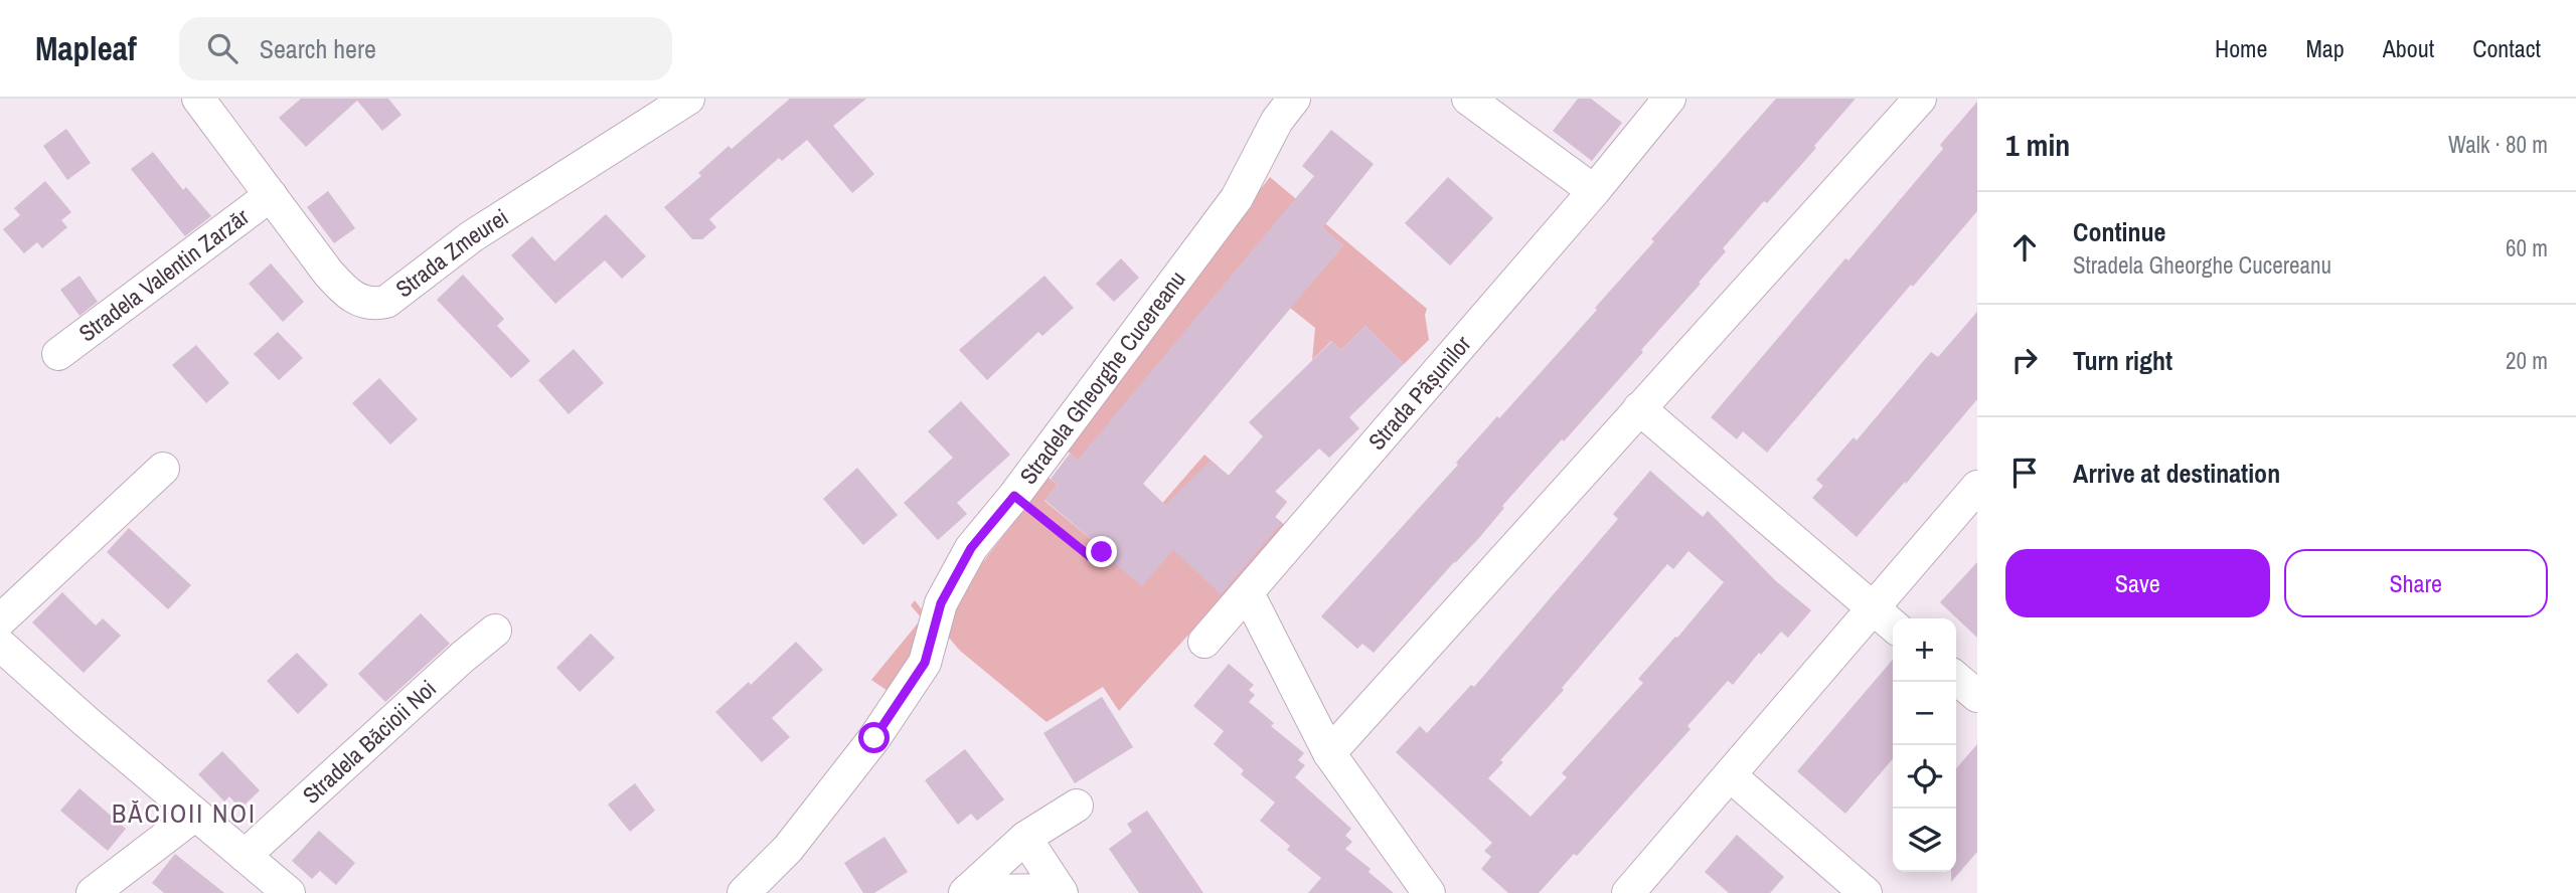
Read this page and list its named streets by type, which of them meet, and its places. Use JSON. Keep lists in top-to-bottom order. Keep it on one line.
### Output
{"streets":{"street":["Strada Zmeurei","Stradela Valentin Zarzăr","Stradela Gheorghe Cucereanu","Strada Pășunilor","Stradela Băcioii Noi"]},"crossings":[["Strada Zmeurei","Stradela Valentin Zarzăr"]],"districts":["BĂCIOII NOI"],"page":{"header":"Mapleaf","search":"Search here","nav":["Home","Map","About","Contact"],"heading":["1 min","Walk · 80 m"],"list":[["Continue","Stradela Gheorghe Cucereanu","60 m"],["Turn right","20 m"],"Arrive at destination"],"buttons":["Save","Share"],"map_buttons":["+","−"]}}
